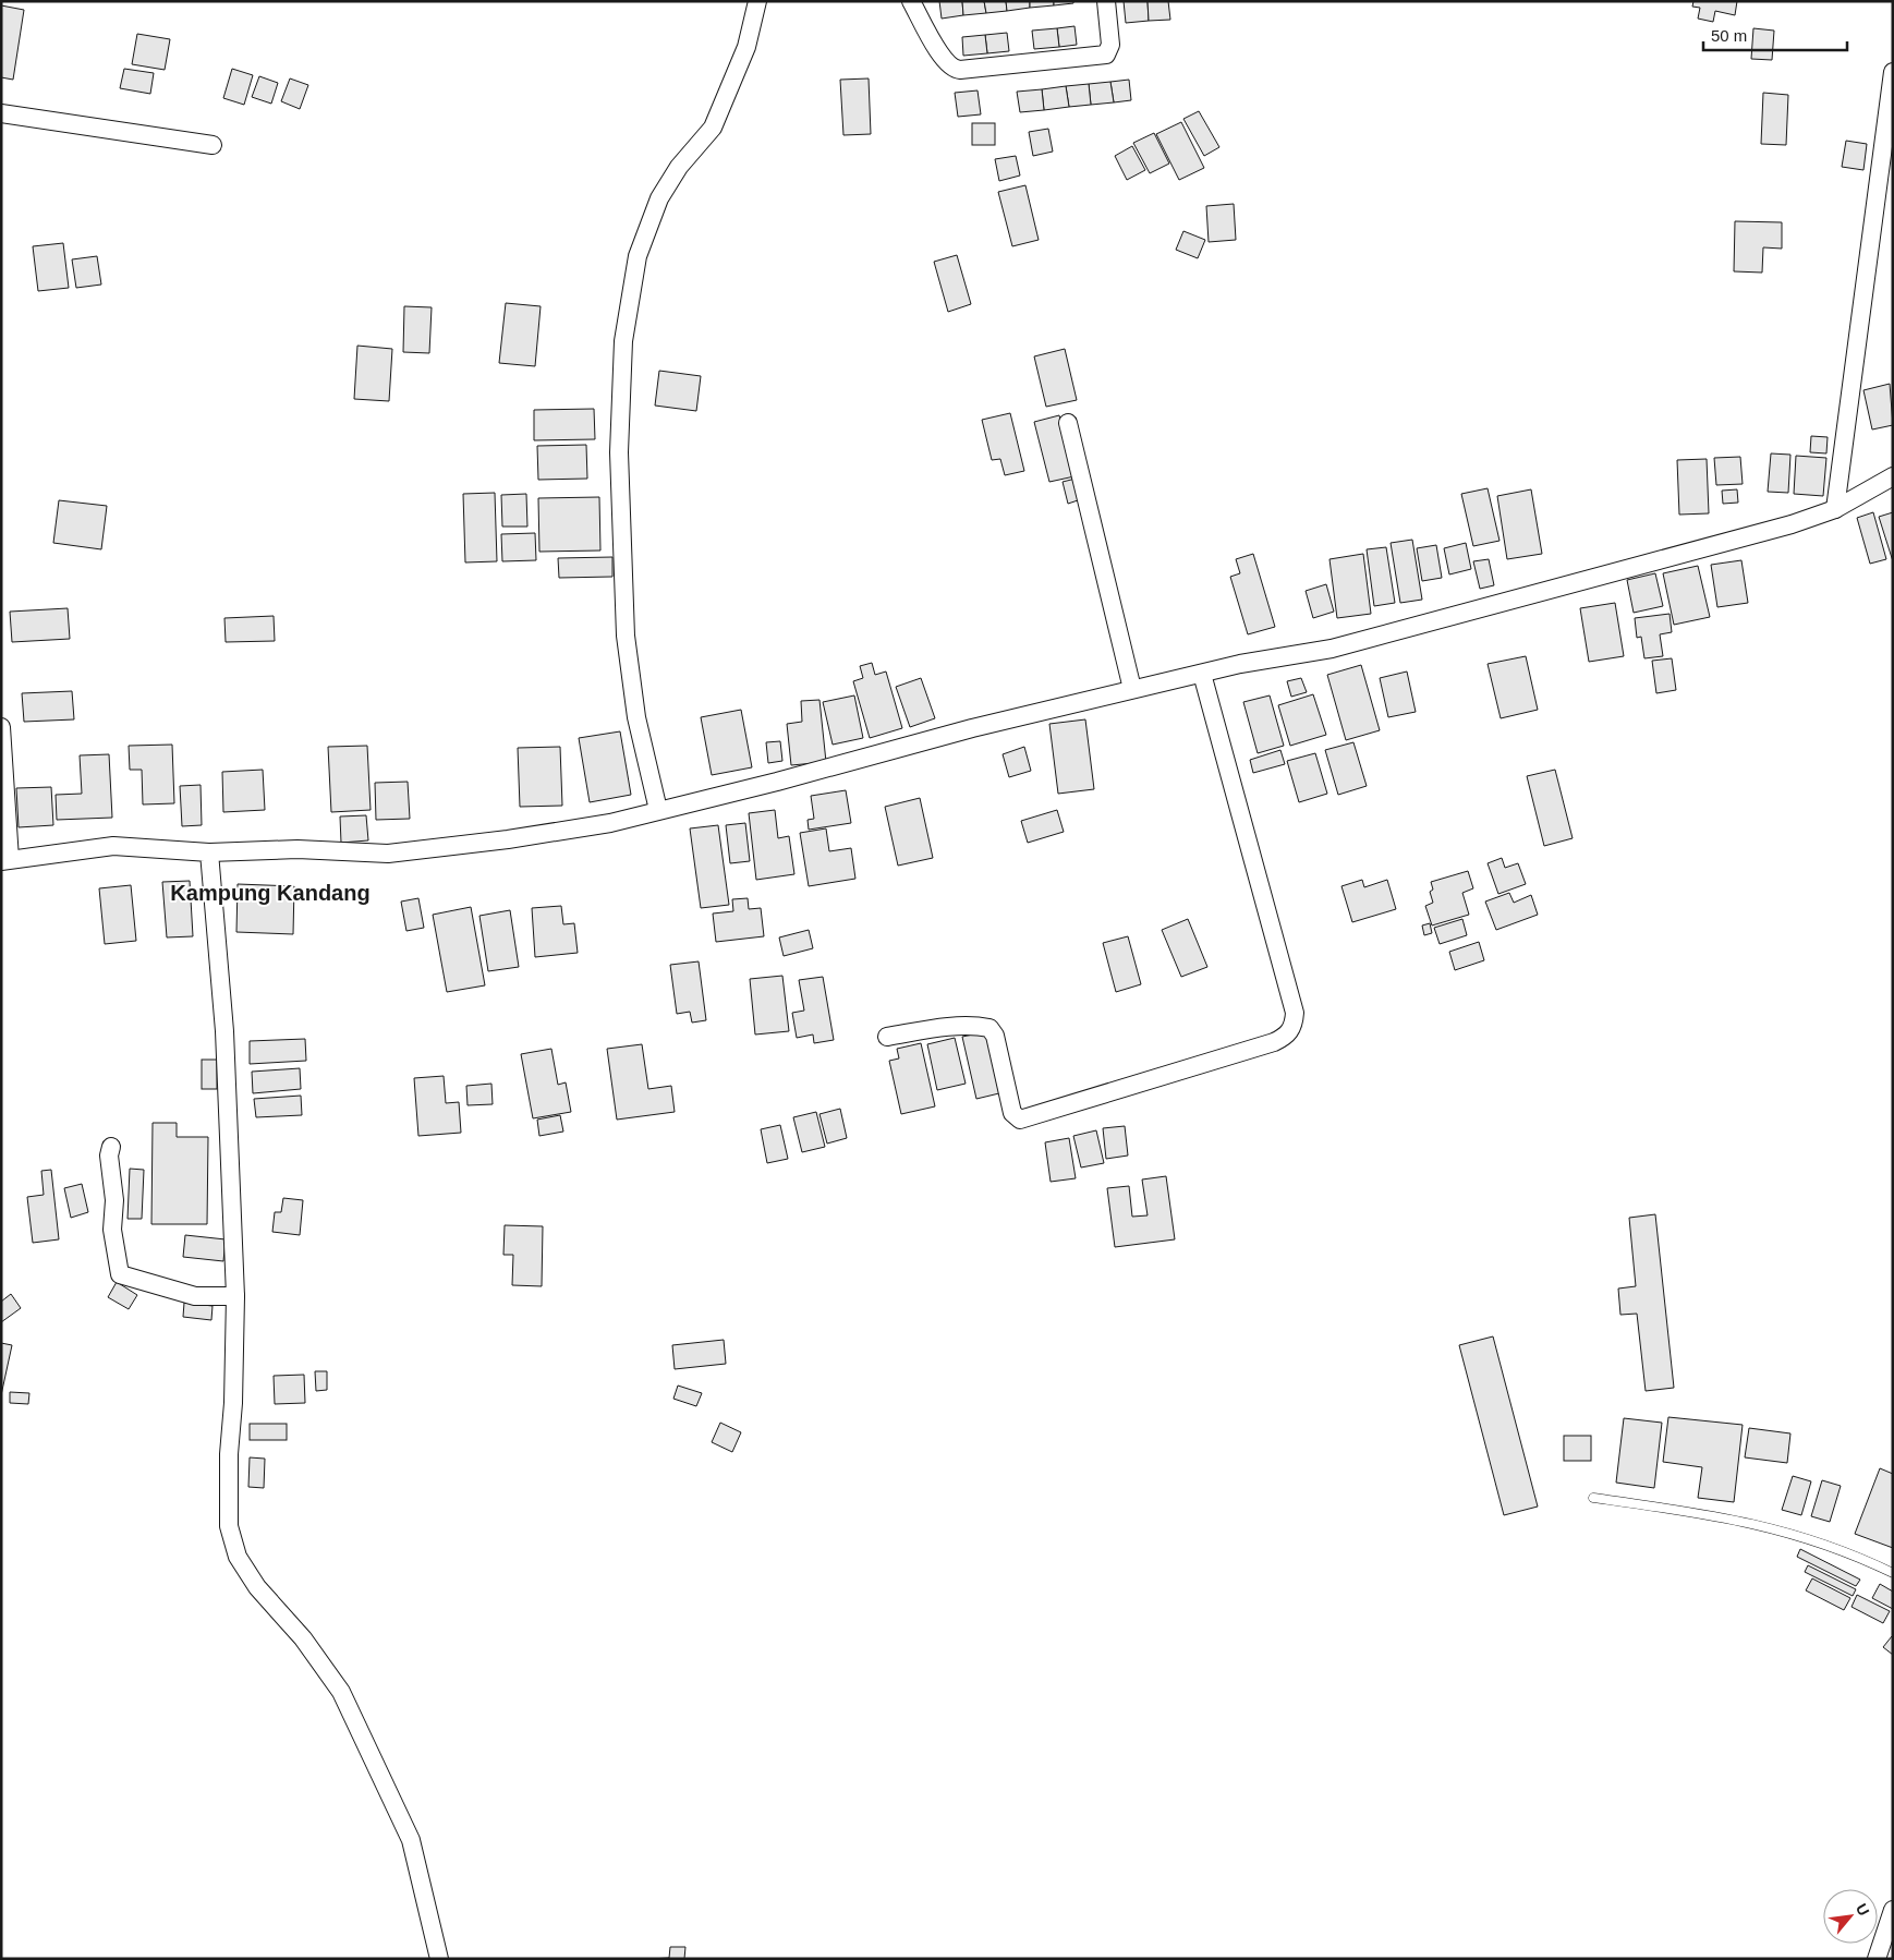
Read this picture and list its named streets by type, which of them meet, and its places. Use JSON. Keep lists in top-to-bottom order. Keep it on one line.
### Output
{"districts":["Kampung Kandang"],"scale_bar":"50 m","north":"top right"}
